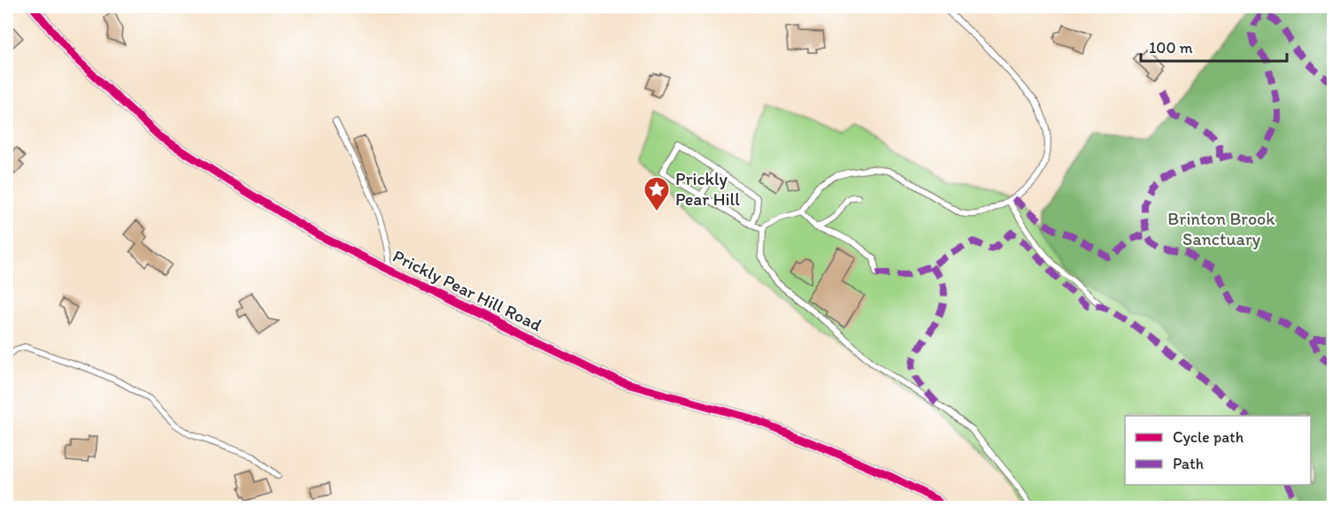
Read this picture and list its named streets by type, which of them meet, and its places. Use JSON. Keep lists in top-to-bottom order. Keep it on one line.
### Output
{"streets":{"street":["Prickly Pear Hill Road"]},"parks":["Brinton Brook Sanctuary"],"places":{"place":["Prickly Pear Hill"]},"legend":["Cycle path","Path"],"scale_bar":"100 m"}
